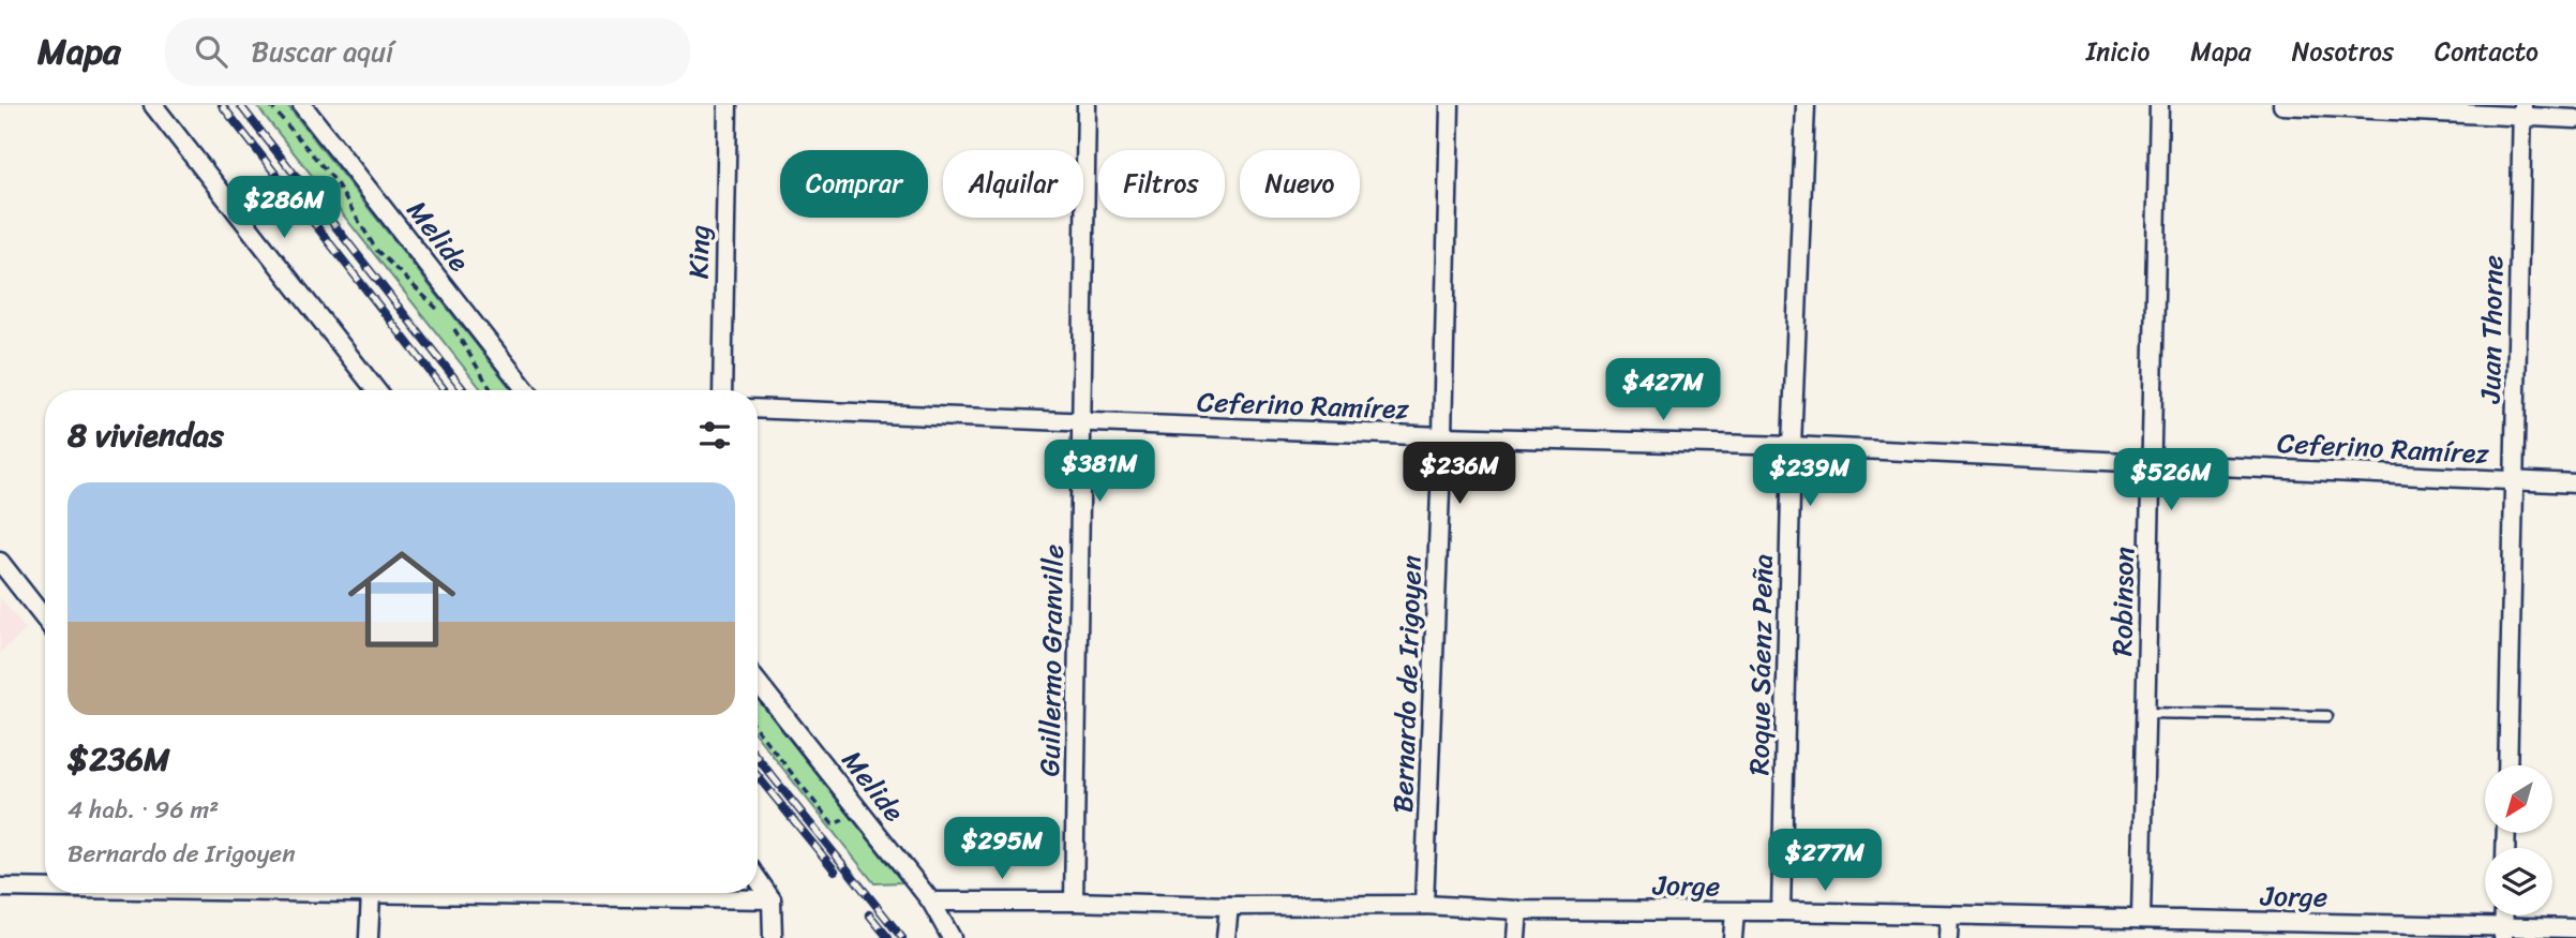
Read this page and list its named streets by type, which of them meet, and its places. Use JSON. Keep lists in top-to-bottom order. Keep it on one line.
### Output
{"streets":{"street":["Melide","King","Juan Thorne","Ceferino Ramírez","Robinson","Guillermo Granville","Roque Sáenz Peña","Bernardo de Irigoyen","Jorge"]},"crossings":[["Melide","Jorge"],["Juan Thorne","Ceferino Ramírez"],["Ceferino Ramírez","Robinson"],["Ceferino Ramírez","Guillermo Granville"],["Ceferino Ramírez","Roque Sáenz Peña"],["Ceferino Ramírez","Bernardo de Irigoyen"],["Robinson","Jorge"],["Guillermo Granville","Jorge"],["Roque Sáenz Peña","Jorge"],["Bernardo de Irigoyen","Jorge"]],"north":"bottom left","page":{"header":"Mapa","search":"Buscar aquí","nav":["Inicio","Mapa","Nosotros","Contacto"],"chip":["Comprar","Alquilar","Filtros","Nuevo"],"price":["$286M","$427M","$381M","$236M","$239M","$526M","$295M","$277M"],"heading":"8 viviendas","list":[{"name":"$236M","note":"4 hab. · 96 m² · Bernardo de Irigoyen"}]}}
